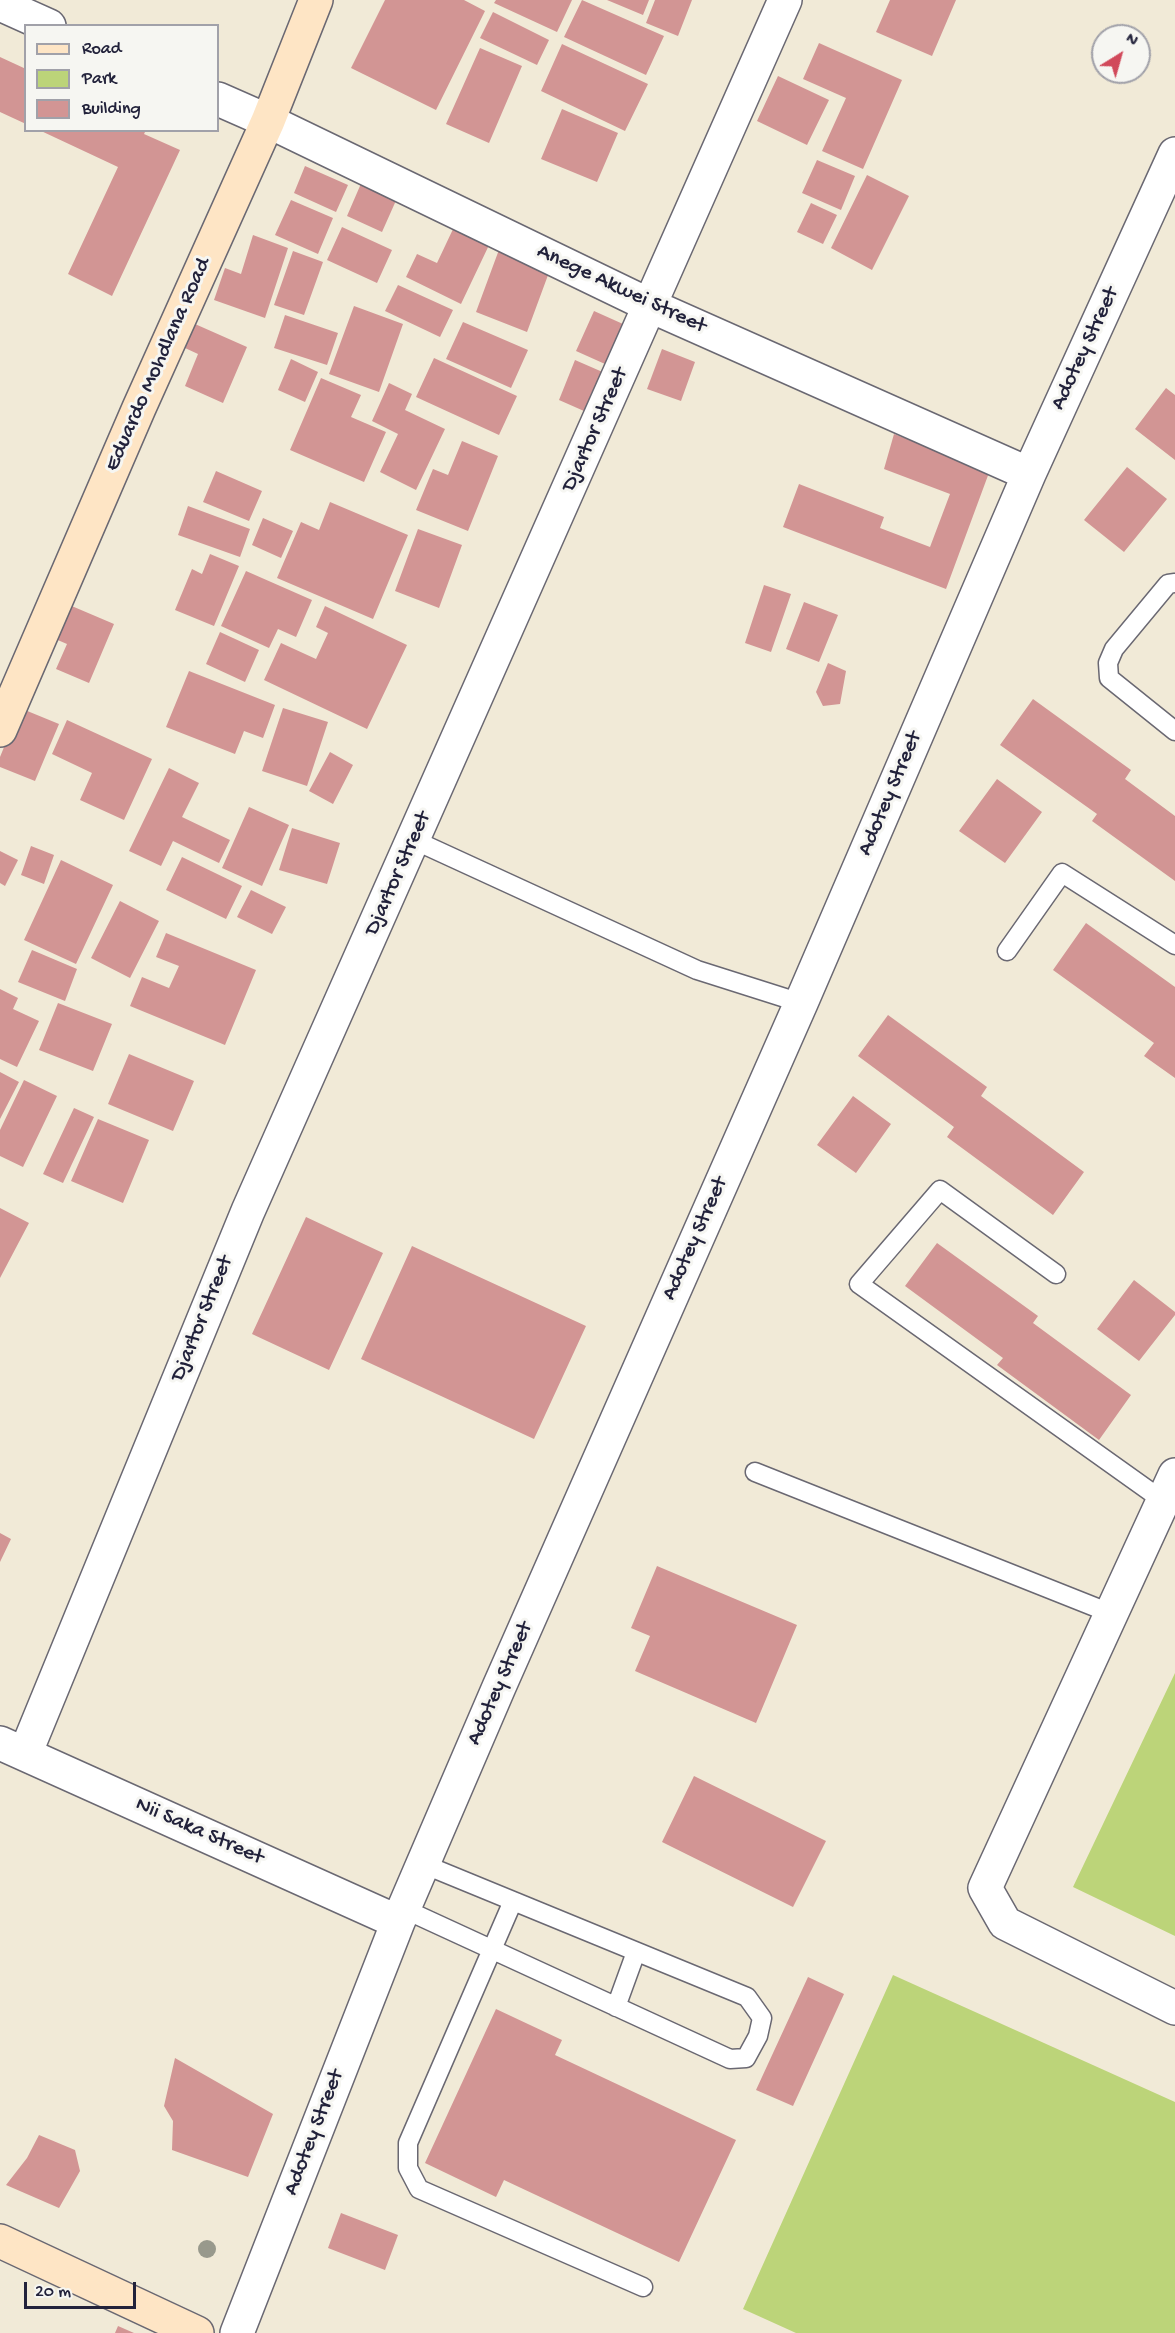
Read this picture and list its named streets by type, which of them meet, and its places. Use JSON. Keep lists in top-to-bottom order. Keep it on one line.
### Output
{"streets":{"main road":["Eduardo Mohdlana Road"],"street":["Anege Akwei Street","Adotey Street","Djartor Street","Nii Saka Street"]},"crossings":[["Anege Akwei Street","Adotey Street"],["Anege Akwei Street","Eduardo Mohdlana Road"],["Anege Akwei Street","Djartor Street"],["Adotey Street","Nii Saka Street"],["Djartor Street","Nii Saka Street"]],"legend":["Road","Park","Building"],"scale_bar":"20 m","north":"top right"}
